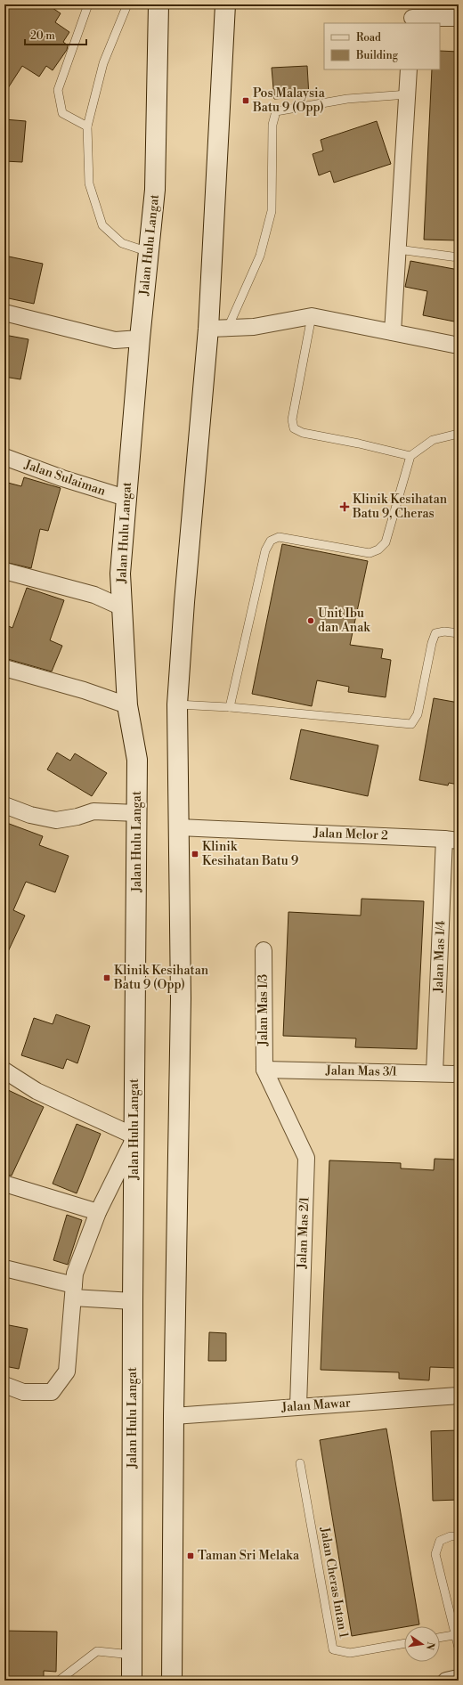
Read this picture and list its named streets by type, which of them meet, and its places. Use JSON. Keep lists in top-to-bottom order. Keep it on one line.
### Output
{"streets":{"main road":["Jalan Hulu Langat"],"street":["Jalan Sulaiman","Jalan Melor 2","Jalan Mas 1/4","Jalan Mas 1/3","Jalan Mas 3/1","Jalan Mas 2/1","Jalan Mawar"],"lane":["Jalan Cheras Intan 1"]},"crossings":[["Jalan Hulu Langat","Jalan Sulaiman"],["Jalan Melor 2","Jalan Mas 1/4"],["Jalan Mas 1/4","Jalan Mas 3/1"],["Jalan Mas 1/3","Jalan Mas 3/1"],["Jalan Mas 1/3","Jalan Mas 2/1"],["Jalan Mas 3/1","Jalan Mas 2/1"],["Jalan Mas 2/1","Jalan Mawar"]],"places":{"transit":["Pos Malaysia Batu 9 (Opp)","Klinik Kesihatan Batu 9","Klinik Kesihatan Batu 9 (Opp)","Taman Sri Melaka"],"health":["Klinik Kesihatan Batu 9, Cheras"],"other":["Unit Ibu dan Anak"]},"legend":["Road","Building"],"scale_bar":"20 m","north":"right"}
